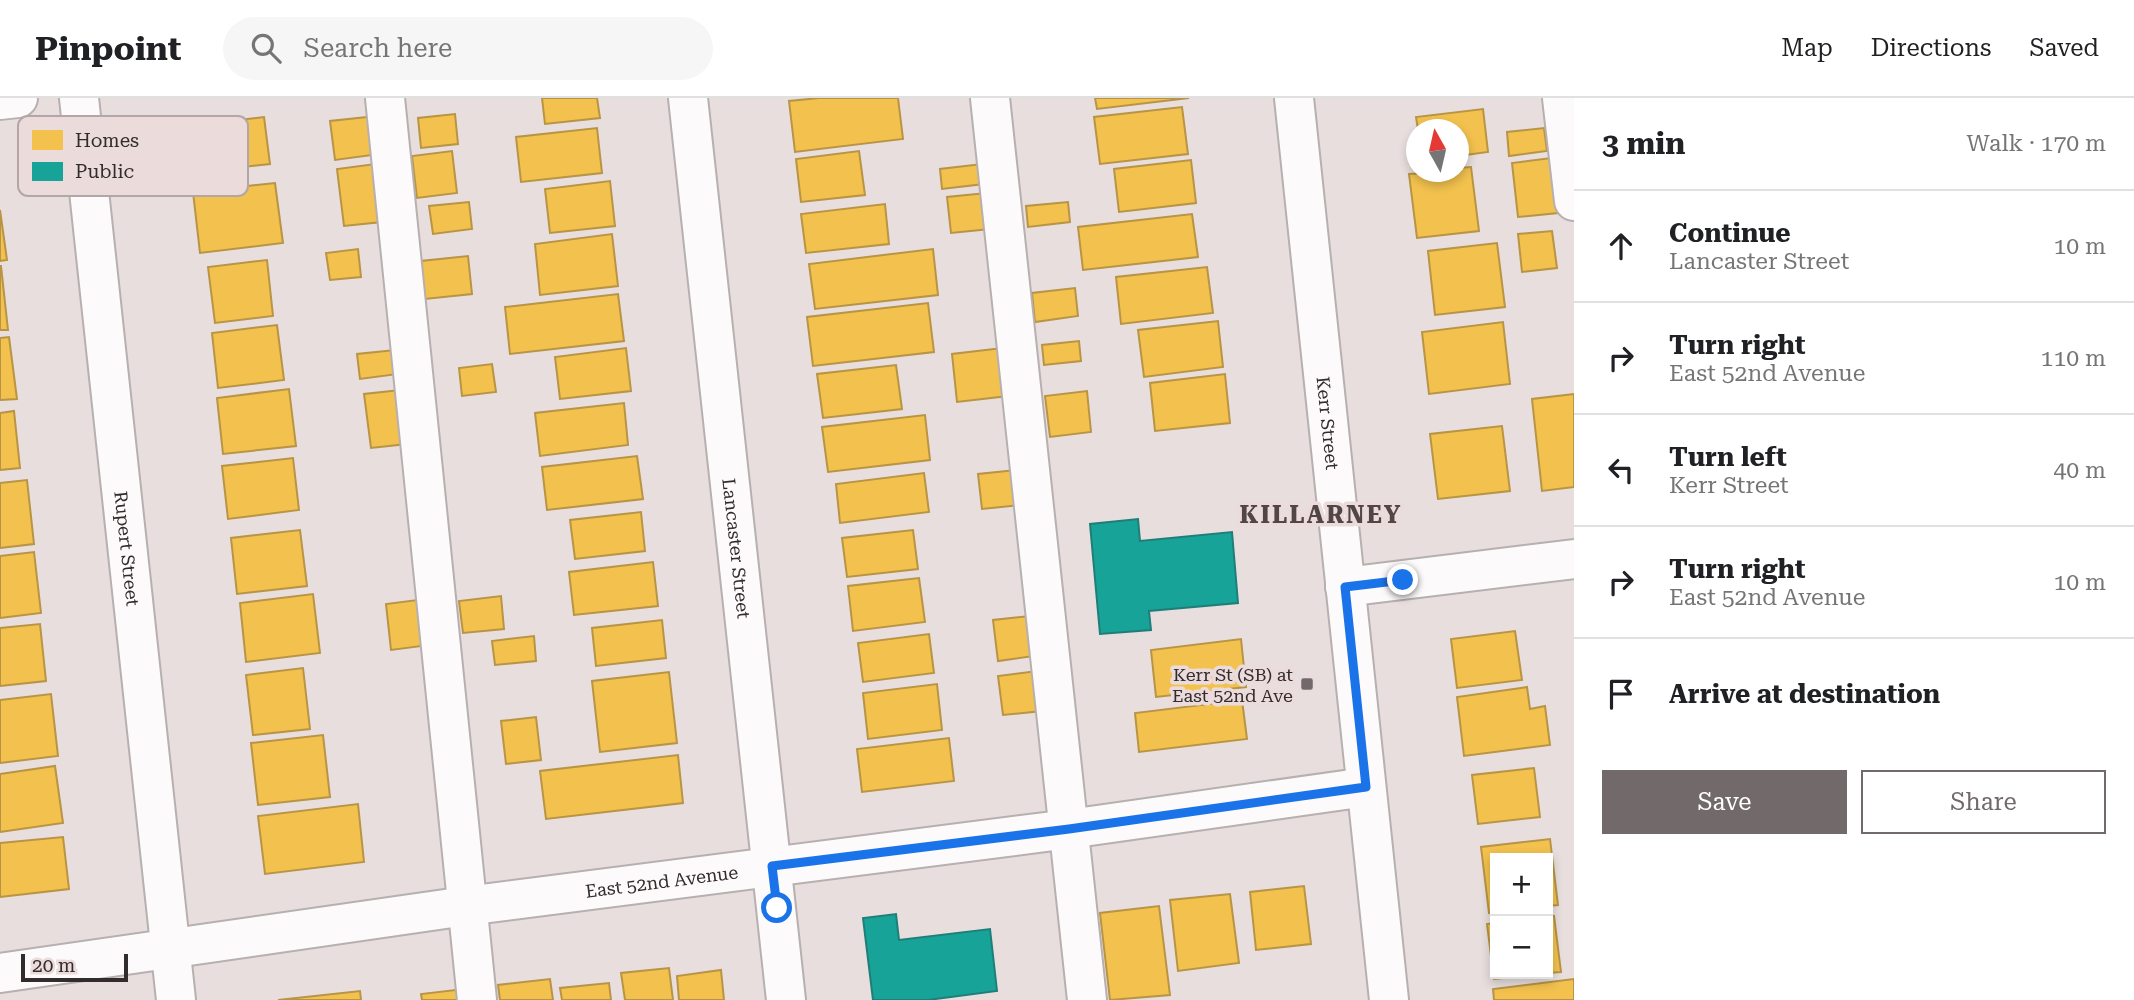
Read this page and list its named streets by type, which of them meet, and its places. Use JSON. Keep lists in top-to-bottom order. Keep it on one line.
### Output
{"streets":{"street":["Kerr Street","Rupert Street","Lancaster Street","East 52nd Avenue"]},"crossings":[["Kerr Street","East 52nd Avenue"],["Rupert Street","East 52nd Avenue"],["Lancaster Street","East 52nd Avenue"]],"districts":["KILLARNEY"],"places":{"transit":["Kerr St (SB) at East 52nd Ave"]},"legend":["Homes","Public"],"scale_bar":"20 m","north":"top","page":{"header":"Pinpoint","search":"Search here","nav":["Map","Directions","Saved"],"heading":["3 min","Walk · 170 m"],"list":[["Continue","Lancaster Street","10 m"],["Turn right","East 52nd Avenue","110 m"],["Turn left","Kerr Street","40 m"],["Turn right","East 52nd Avenue","10 m"],"Arrive at destination"],"buttons":["Save","Share"],"map_buttons":["+","−"],"scale":"20 m"}}
